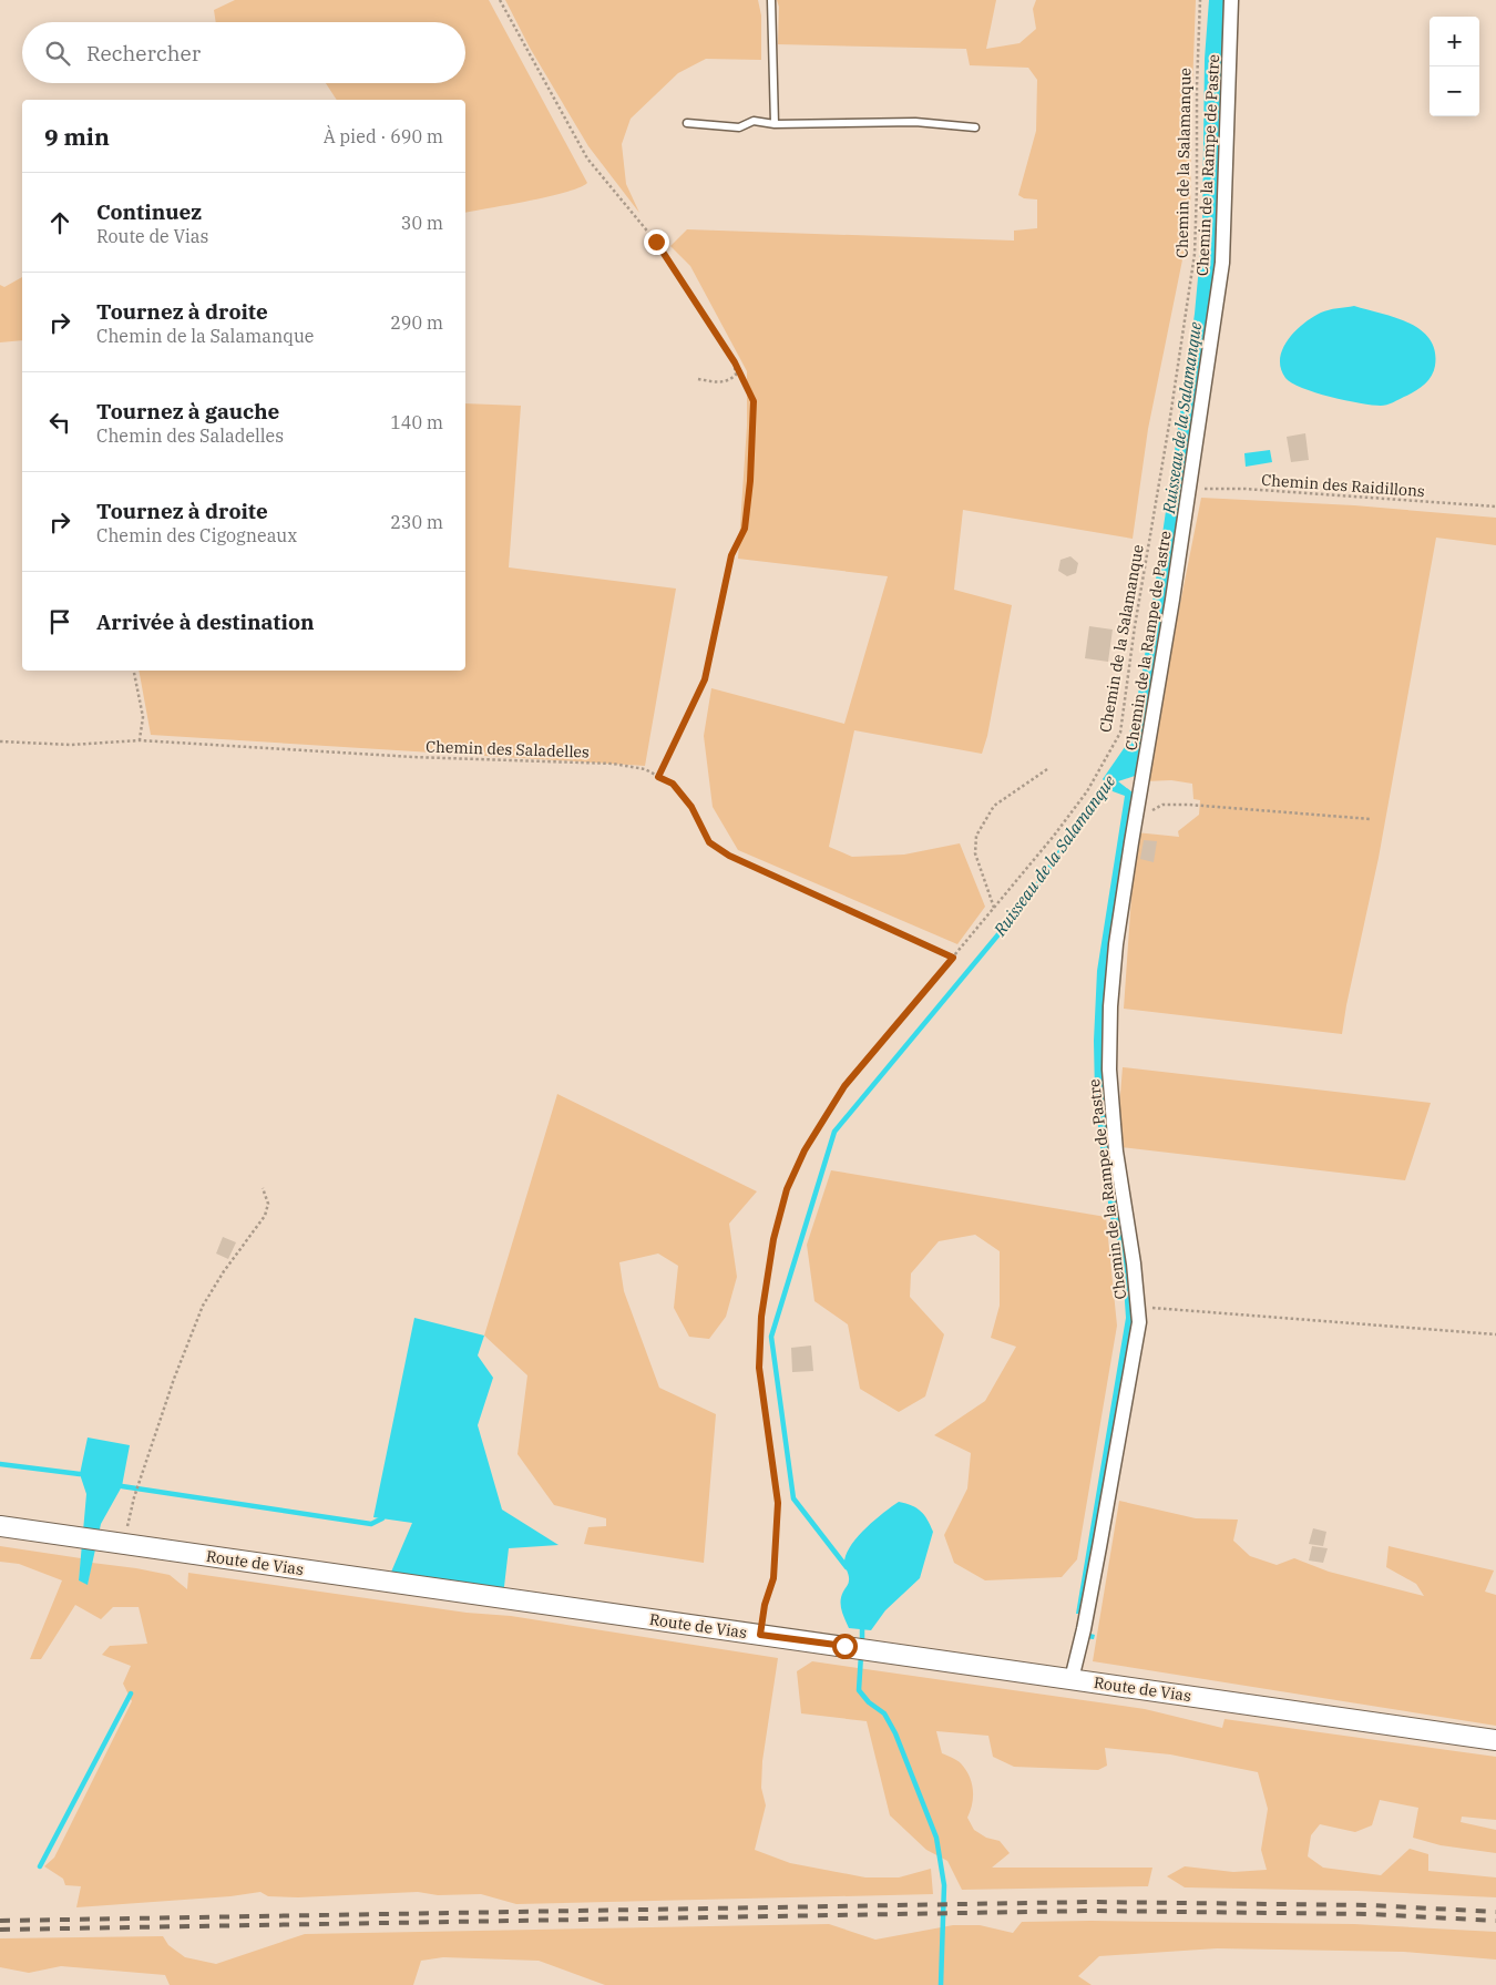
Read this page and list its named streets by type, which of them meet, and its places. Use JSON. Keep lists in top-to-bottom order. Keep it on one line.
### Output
{"streets":{"main road":["Route de Vias"],"street":["Chemin de la Rampe de Pastre"],"path":["Chemin de la Salamanque","Chemin des Raidillons","Chemin des Saladelles"]},"crossings":[["Chemin de la Salamanque","Chemin des Saladelles"],["Chemin de la Salamanque","Route de Vias"],["Chemin de la Rampe de Pastre","Chemin des Raidillons"],["Chemin de la Rampe de Pastre","Route de Vias"]],"water":["Ruisseau de la Salamanque"],"page":{"map_buttons":["+","−"],"search":"Rechercher","heading":["9 min","À pied · 690 m"],"list":[["Continuez","Route de Vias","30 m"],["Tournez à droite","Chemin de la Salamanque","290 m"],["Tournez à gauche","Chemin des Saladelles","140 m"],["Tournez à droite","Chemin des Cigogneaux","230 m"],"Arrivée à destination"]}}
